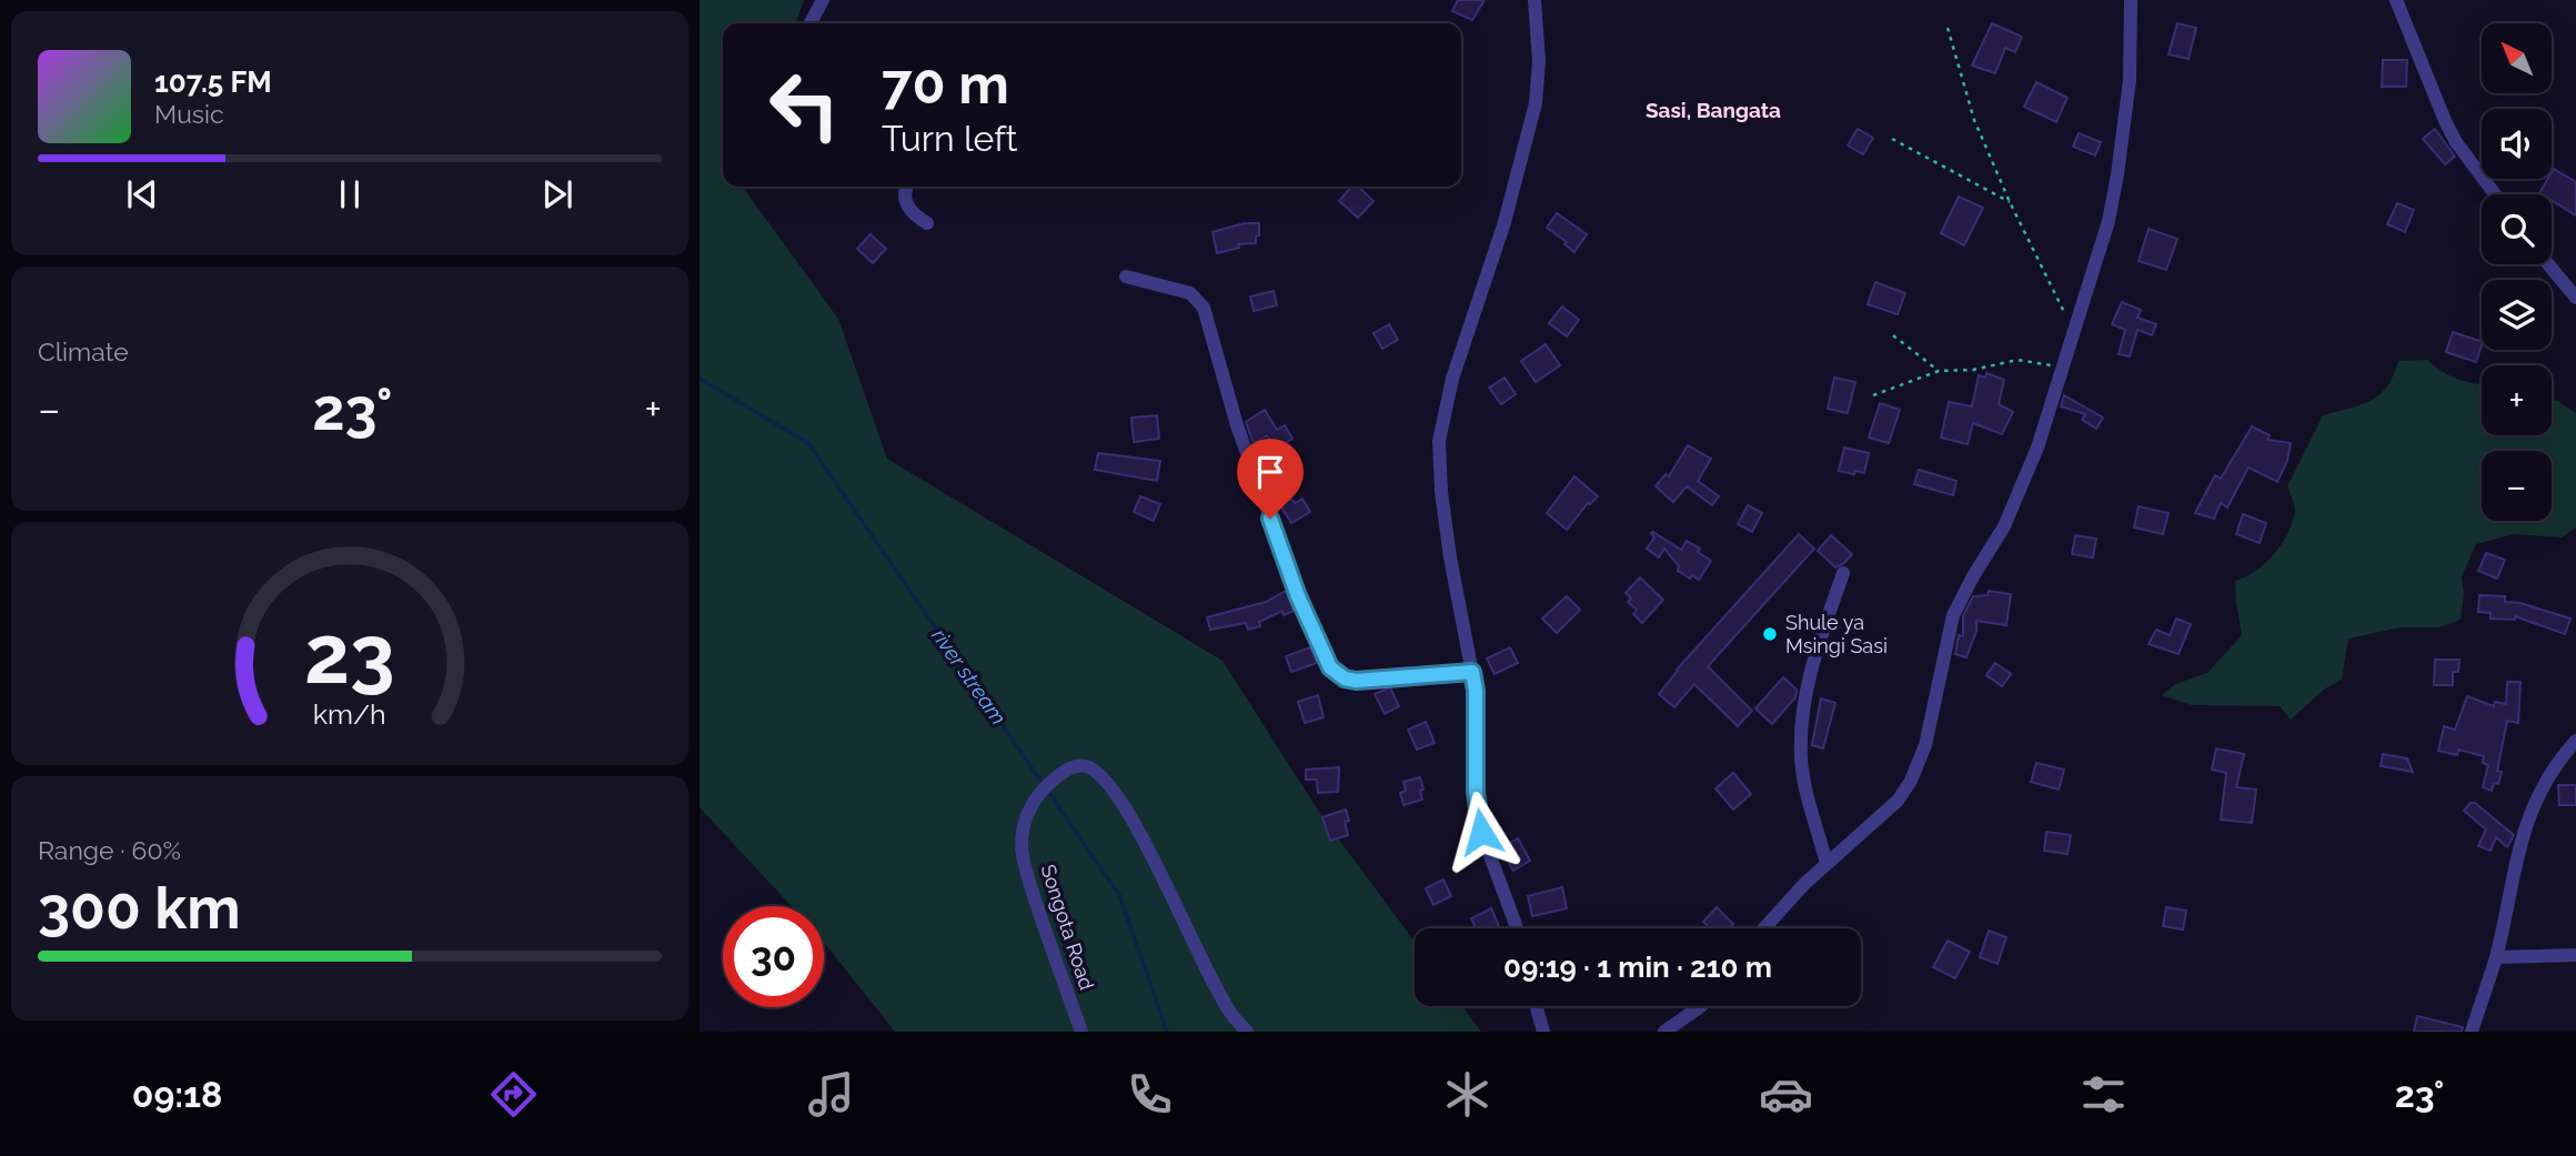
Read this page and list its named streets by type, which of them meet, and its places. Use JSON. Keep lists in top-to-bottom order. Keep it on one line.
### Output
{"streets":{"street":["Songota Road"]},"districts":["Sasi, Bangata"],"water":["river stream"],"places":["Shule ya Msingi Sasi"],"north":"top left","page":{"map_buttons":["+","−"],"turn":["70 m","Turn left"],"song":["107.5 FM","Music"],"tile":["Climate",["Range · 60%","300 km"]],"heat":["−","23°","+"],"limit":"30","trip":"09:19 · 1 min · 210 m","tabs":["09:18","23°"],"gauge":["23","km/h"]}}
